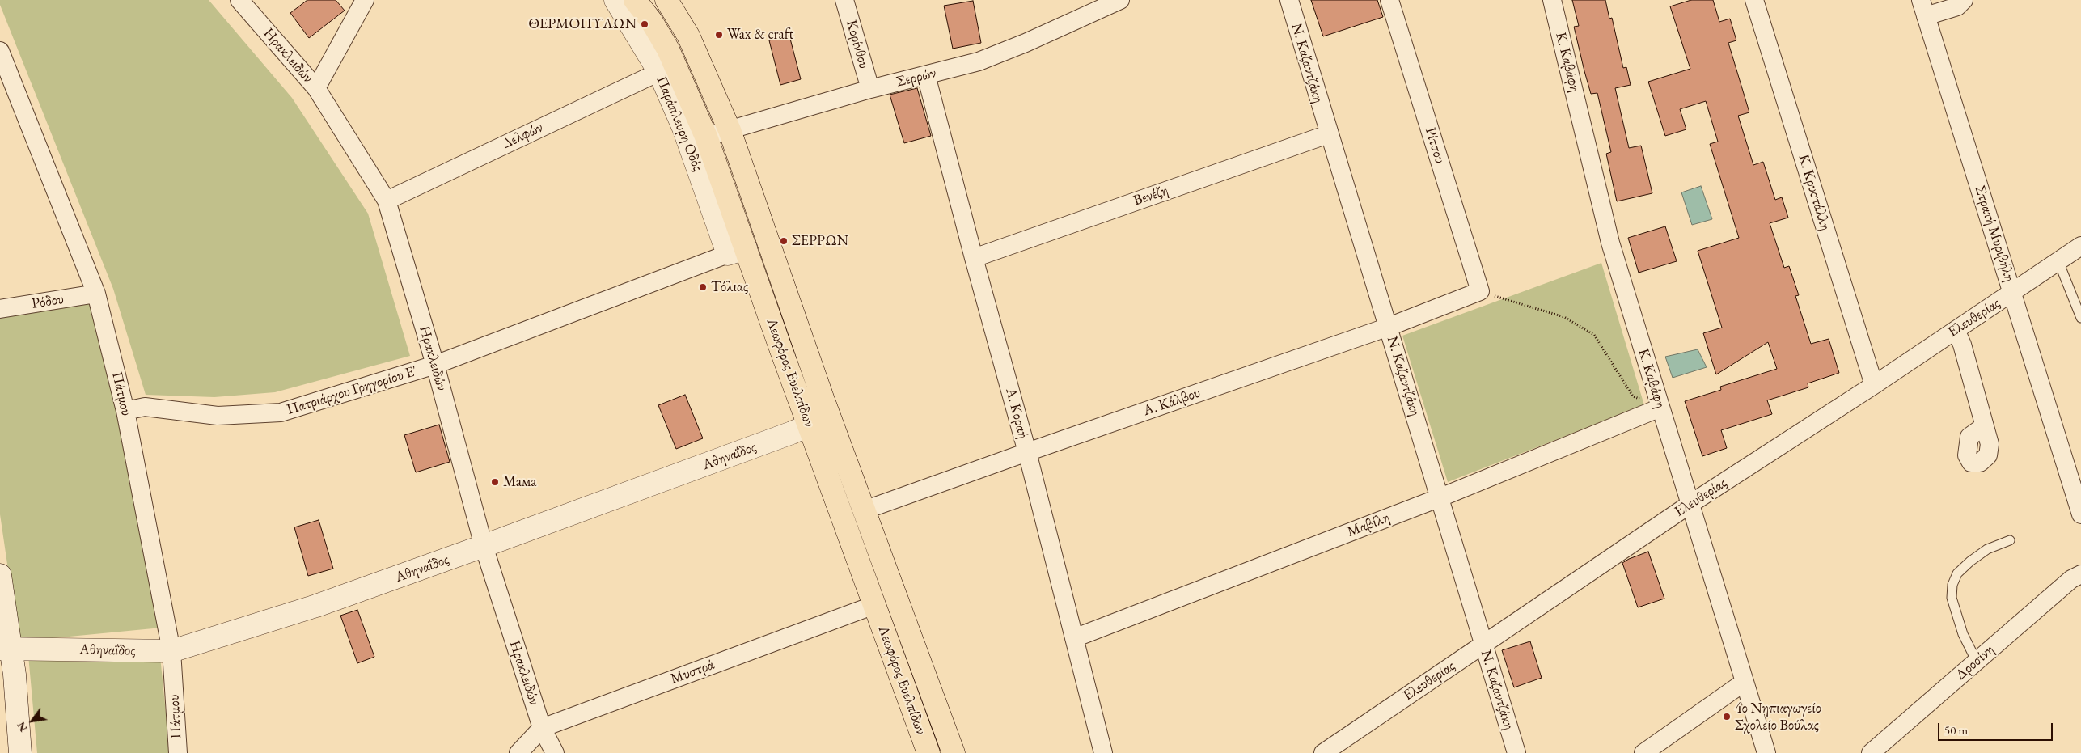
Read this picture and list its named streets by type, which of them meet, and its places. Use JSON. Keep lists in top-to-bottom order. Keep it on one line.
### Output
{"streets":{"main road":["Λεωφόρος Ευελπίδων"],"street":["Κορίνθου","Ηρακλειδών","Κ. Καβάφη","Ν. Καζαντζάκη","Σερρών","Παράπλευρη Οδός","Δελφών","Ρίτσου","Κ. Κρυστάλλη","Βενέζη","Στρατή Μυριβήλη","Ρόδου","Ελευθερίας","Πατριάρχου Γρηγορίου Ε'","Πάτμου","A. Κάλβου","Α. Κοραή","Αθηναΐδος","Μαβίλη","Δροσίνη","Μυστρά"]},"crossings":[["Κορίνθου","Σερρών"],["Ηρακλειδών","Δελφών"],["Ηρακλειδών","Πατριάρχου Γρηγορίου Ε'"],["Ηρακλειδών","Αθηναΐδος"],["Ηρακλειδών","Μυστρά"],["Κ. Καβάφη","Ελευθερίας"],["Κ. Καβάφη","Μαβίλη"],["Ν. Καζαντζάκη","Βενέζη"],["Ν. Καζαντζάκη","Ελευθερίας"],["Ν. Καζαντζάκη","A. Κάλβου"],["Ν. Καζαντζάκη","Μαβίλη"],["Σερρών","Λεωφόρος Ευελπίδων"],["Σερρών","Α. Κοραή"],["Παράπλευρη Οδός","Δελφών"],["Παράπλευρη Οδός","Λεωφόρος Ευελπίδων"],["Παράπλευρη Οδός","Πατριάρχου Γρηγορίου Ε'"],["Ρίτσου","A. Κάλβου"],["Κ. Κρυστάλλη","Ελευθερίας"],["Βενέζη","Α. Κοραή"],["Στρατή Μυριβήλη","Ελευθερίας"],["Ρόδου","Πάτμου"],["Λεωφόρος Ευελπίδων","Πατριάρχου Γρηγορίου Ε'"],["Λεωφόρος Ευελπίδων","A. Κάλβου"],["Λεωφόρος Ευελπίδων","Αθηναΐδος"],["Λεωφόρος Ευελπίδων","Μυστρά"],["Πατριάρχου Γρηγορίου Ε'","Πάτμου"],["Πάτμου","Αθηναΐδος"],["A. Κάλβου","Α. Κοραή"],["Α. Κοραή","Μαβίλη"]],"places":["ΘΕΡΜΟΠΥΛΩΝ","Wax & craft","ΣΕΡΡΩΝ","Τόλιας","Мама","4ο Νηπιαγωγείο Σχολείο Βούλας"],"scale_bar":"50 m","north":"bottom left"}
